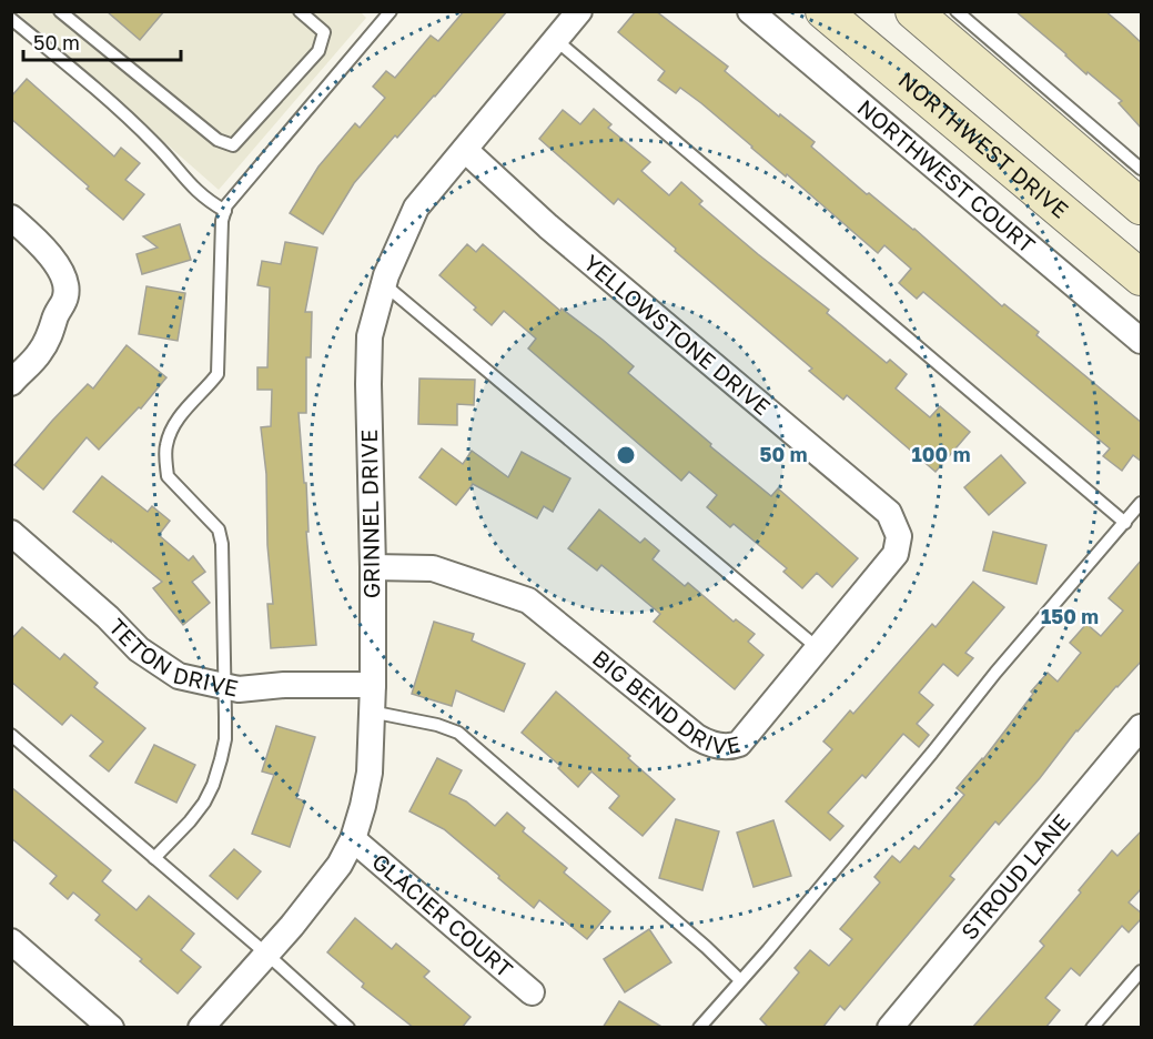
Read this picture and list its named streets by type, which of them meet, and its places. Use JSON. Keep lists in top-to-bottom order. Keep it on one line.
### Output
{"streets":{"main road":["NORTHWEST DRIVE"],"street":["NORTHWEST COURT","YELLOWSTONE DRIVE","GRINNEL DRIVE","TETON DRIVE","BIG BEND DRIVE","STROUD LANE","GLACIER COURT"]},"crossings":[["YELLOWSTONE DRIVE","GRINNEL DRIVE"],["YELLOWSTONE DRIVE","BIG BEND DRIVE"],["GRINNEL DRIVE","TETON DRIVE"],["GRINNEL DRIVE","BIG BEND DRIVE"],["GRINNEL DRIVE","GLACIER COURT"]],"scale_bar":"50 m","rings":["50 m","100 m","150 m"]}
